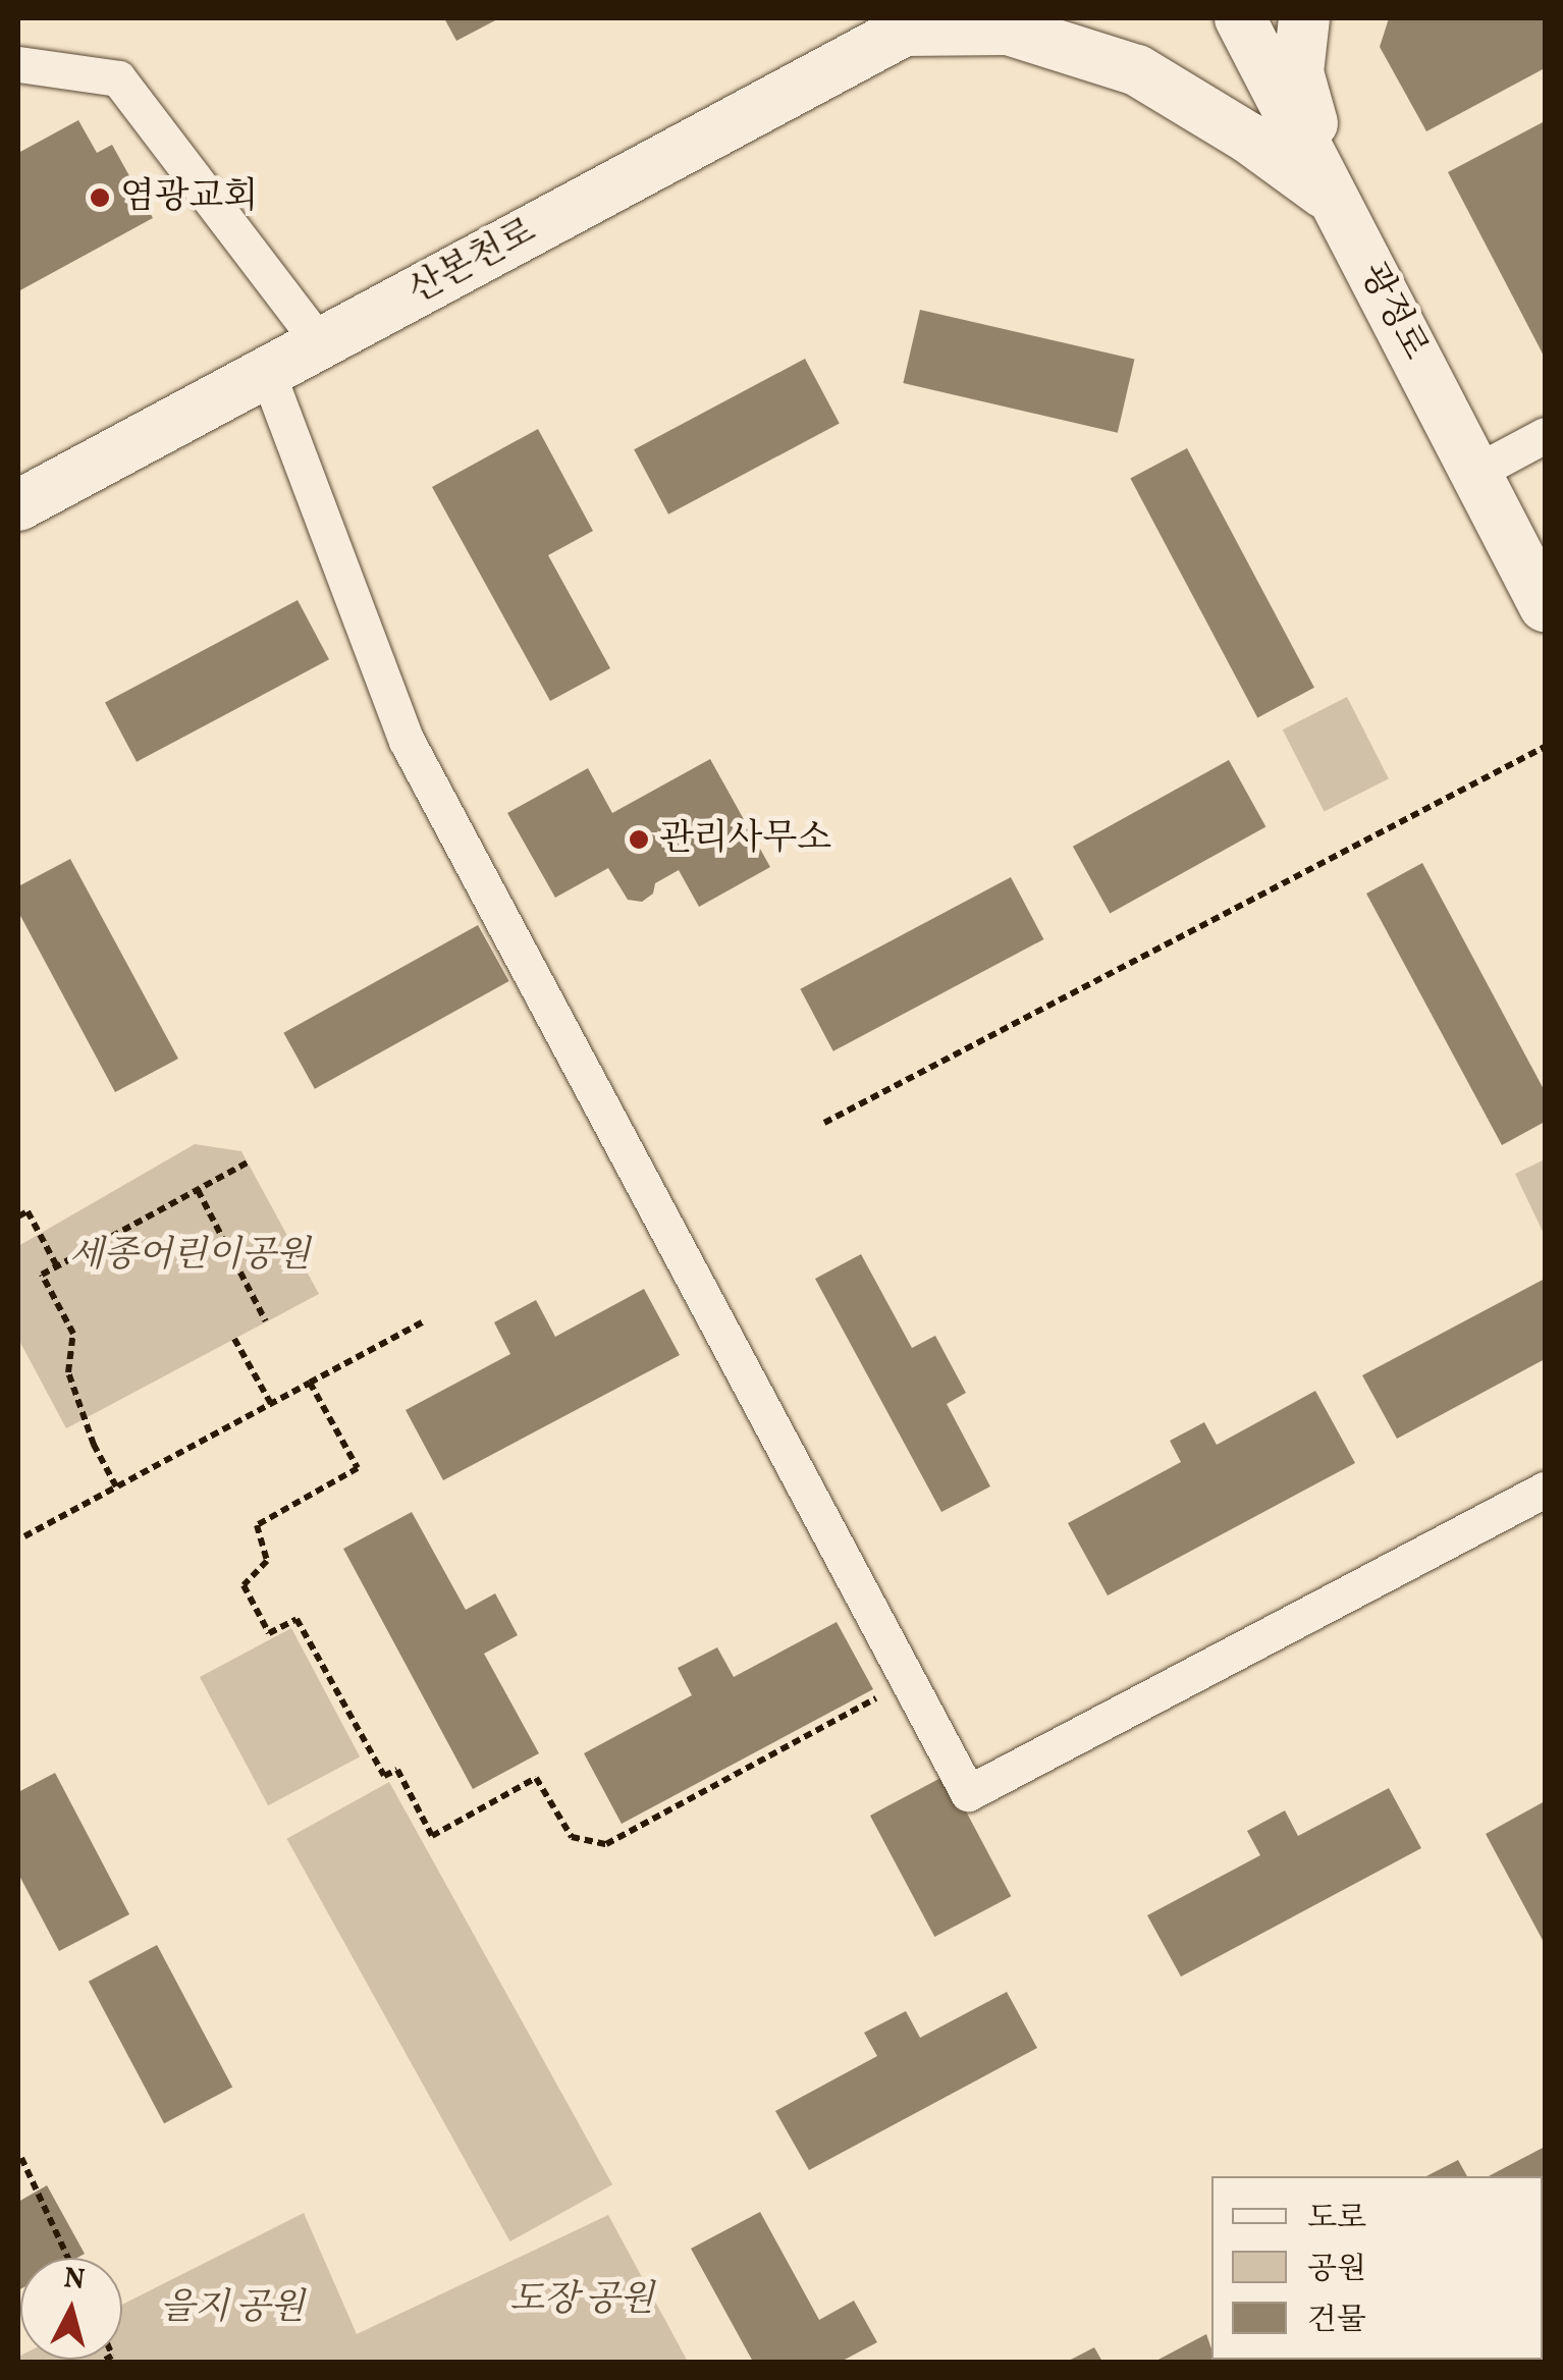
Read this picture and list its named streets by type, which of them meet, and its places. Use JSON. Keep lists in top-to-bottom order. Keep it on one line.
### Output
{"streets":{"street":["산본천로","광정로"]},"parks":["세종어린이공원","도장 공원","을지 공원"],"places":["염광교회","관리사무소"],"legend":["도로","공원","건물"],"north":"top"}
